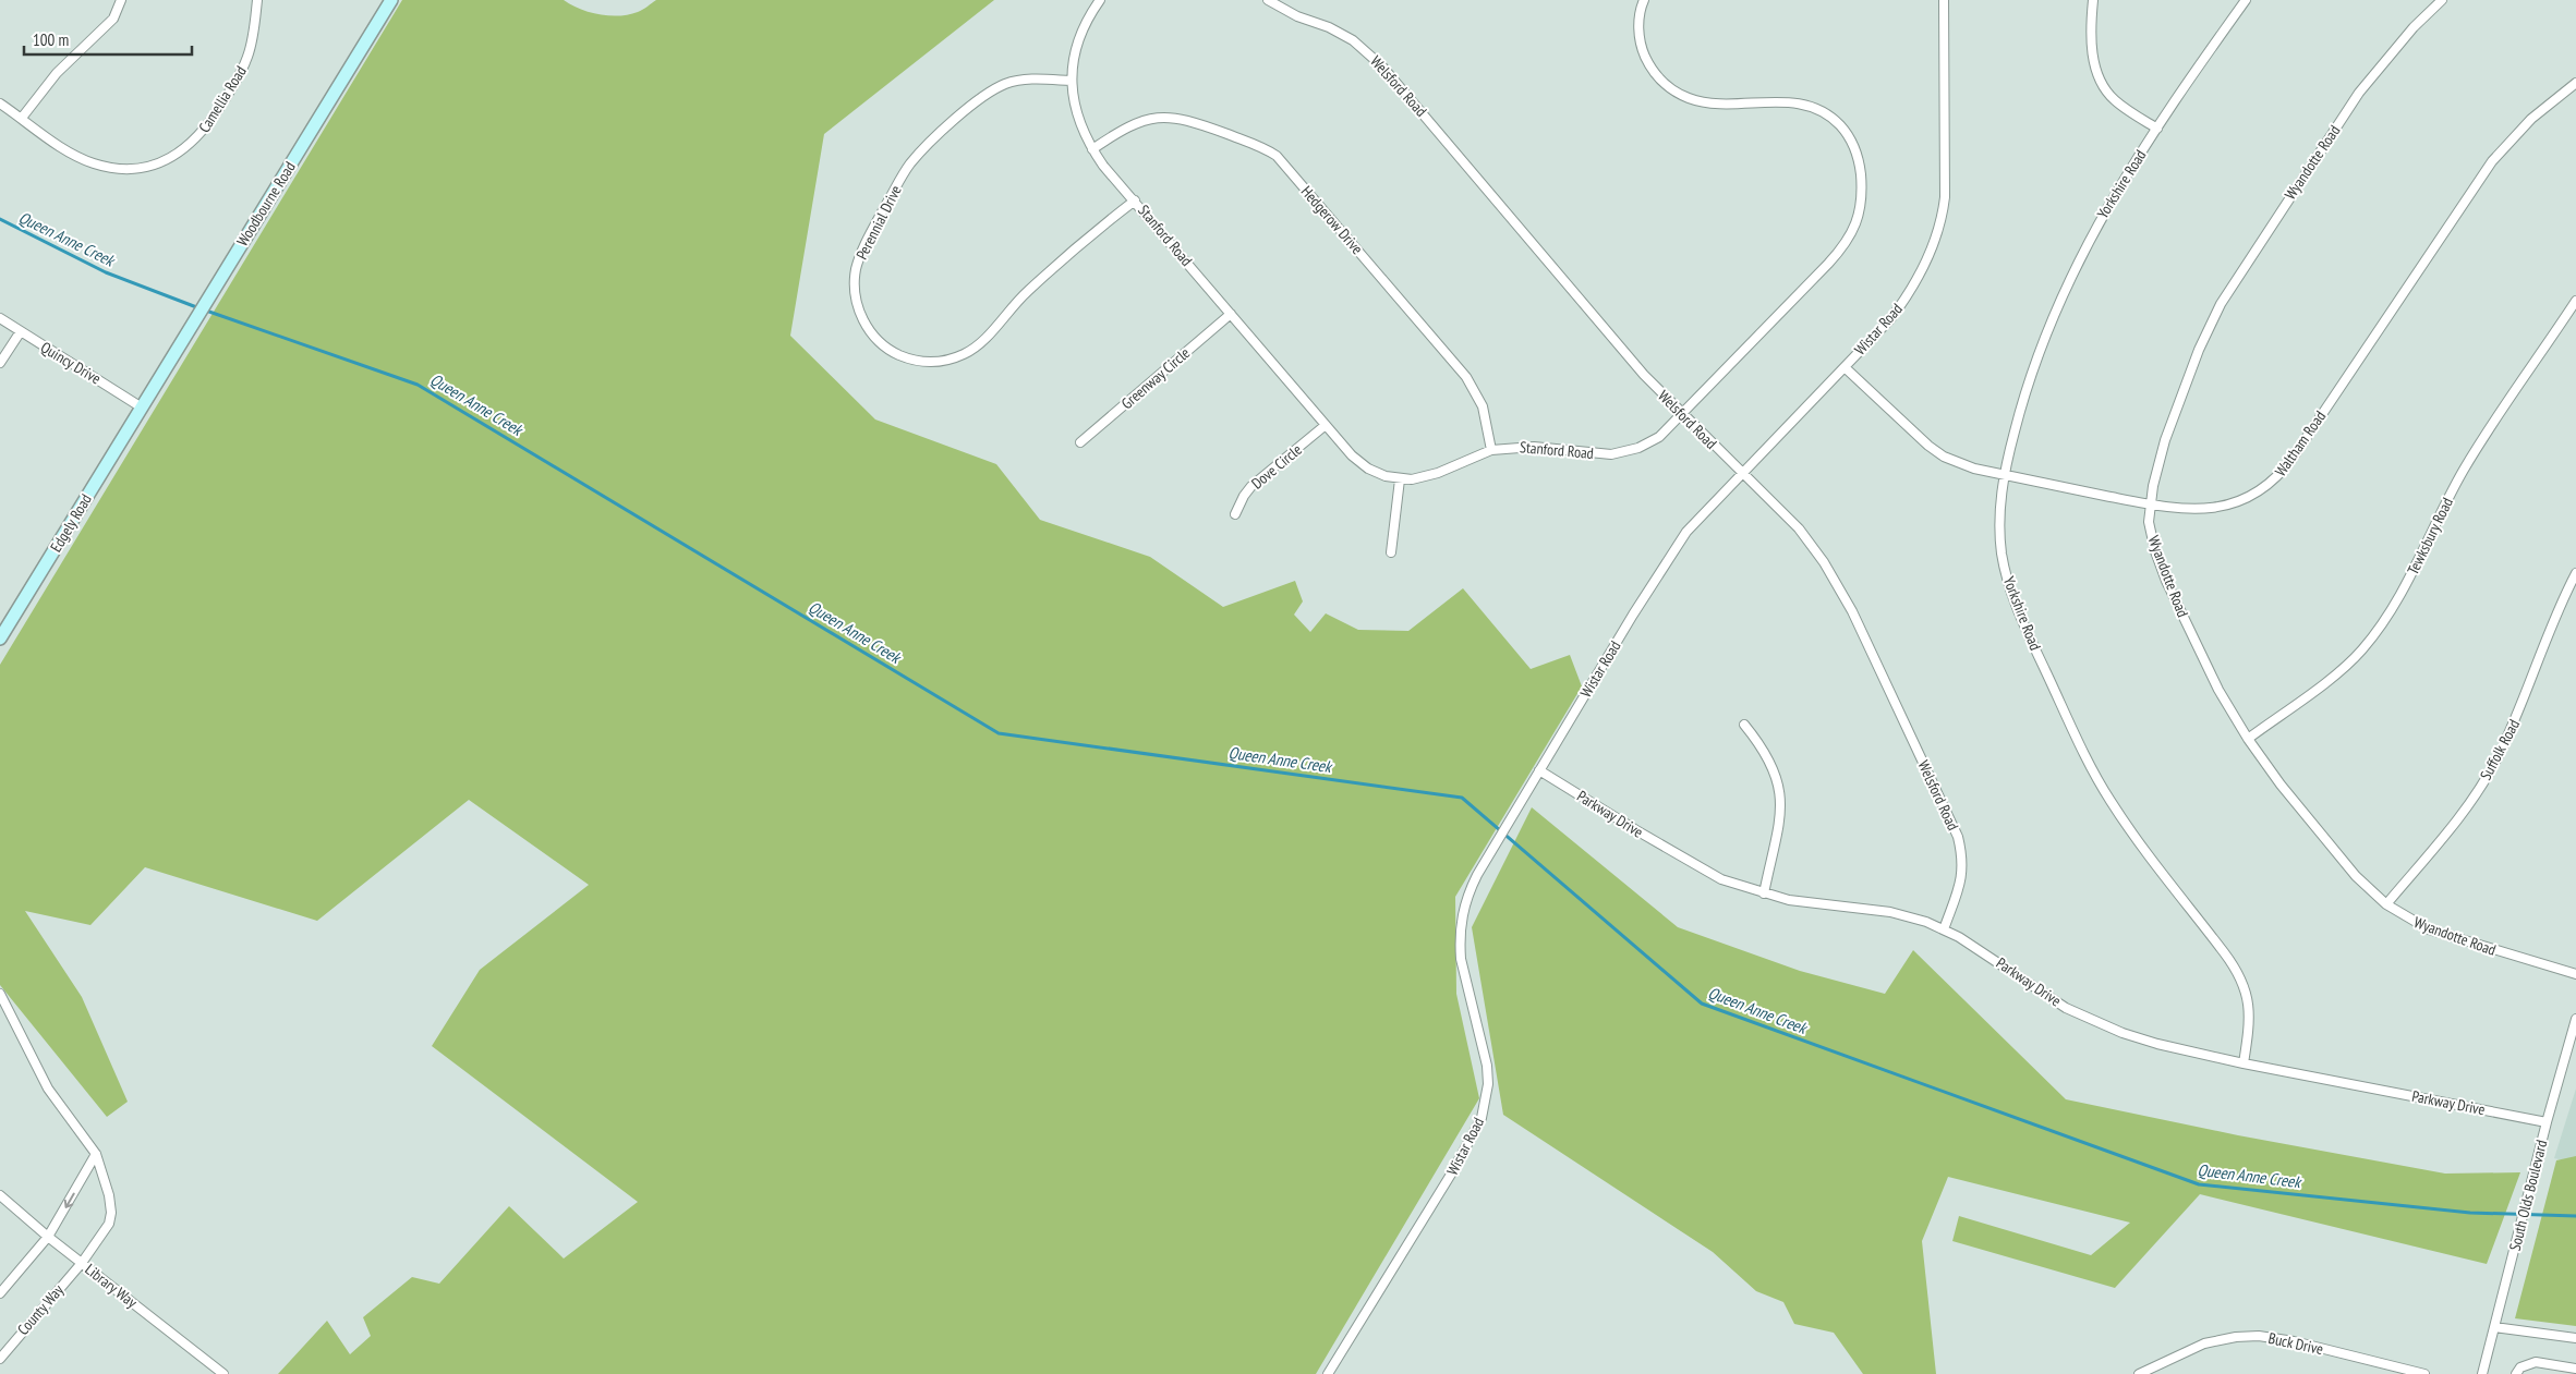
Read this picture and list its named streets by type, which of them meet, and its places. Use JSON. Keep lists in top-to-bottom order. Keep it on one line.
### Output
{"streets":{"main road":["Woodbourne Road","Edgely Road"],"street":["Welsford Road","Camellia Road","Wyandotte Road","Yorkshire Road","Hedgerow Drive","Perennial Drive","Stanford Road","Wistar Road","Quincy Drive","Greenway Circle","Waltham Road","Dove Circle","Tewksbury Road","Suffolk Road","Parkway Drive","South Olds Boulevard","Library Way","County Way","Buck Drive"]},"crossings":[["Welsford Road","Stanford Road"],["Welsford Road","Wistar Road"],["Welsford Road","Parkway Drive"],["Wyandotte Road","Waltham Road"],["Wyandotte Road","Tewksbury Road"],["Wyandotte Road","Suffolk Road"],["Yorkshire Road","Waltham Road"],["Yorkshire Road","Parkway Drive"],["Woodbourne Road","Quincy Drive"],["Woodbourne Road","Edgely Road"],["Hedgerow Drive","Stanford Road"],["Perennial Drive","Stanford Road"],["Stanford Road","Greenway Circle"],["Stanford Road","Dove Circle"],["Wistar Road","Waltham Road"],["Wistar Road","Parkway Drive"],["Quincy Drive","Edgely Road"],["Parkway Drive","South Olds Boulevard"],["Library Way","County Way"]],"water":["Queen Anne Creek"],"scale_bar":"100 m"}
